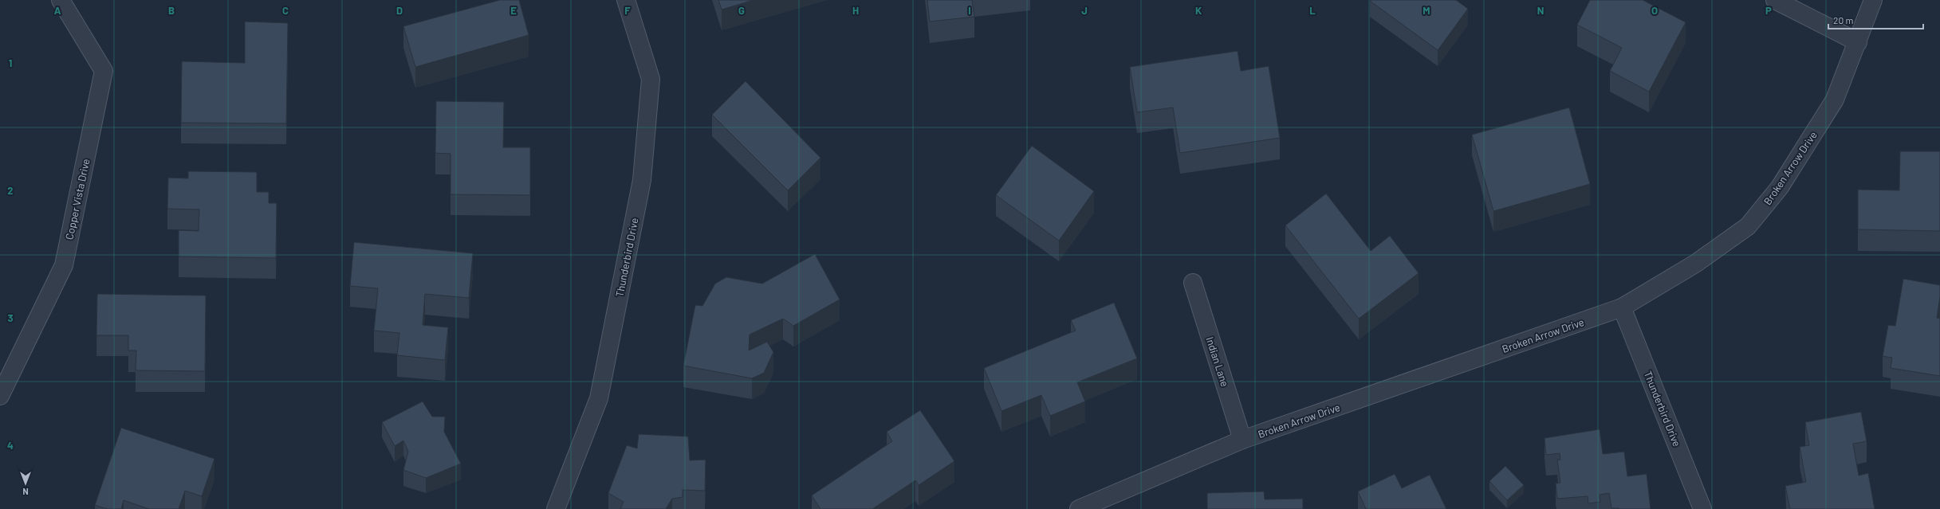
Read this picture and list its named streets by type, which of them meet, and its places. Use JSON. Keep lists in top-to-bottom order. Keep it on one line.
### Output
{"streets":{"street":["Broken Arrow Drive","Copper Vista Drive","Thunderbird Drive","Indian Lane"]},"crossings":[["Broken Arrow Drive","Thunderbird Drive"],["Broken Arrow Drive","Indian Lane"]],"scale_bar":"20 m","north":"bottom","grid":{"columns":["A","B","C","D","E","F","G","H","I","J","K","L","M","N","O","P"],"rows":["1","2","3","4"]}}
